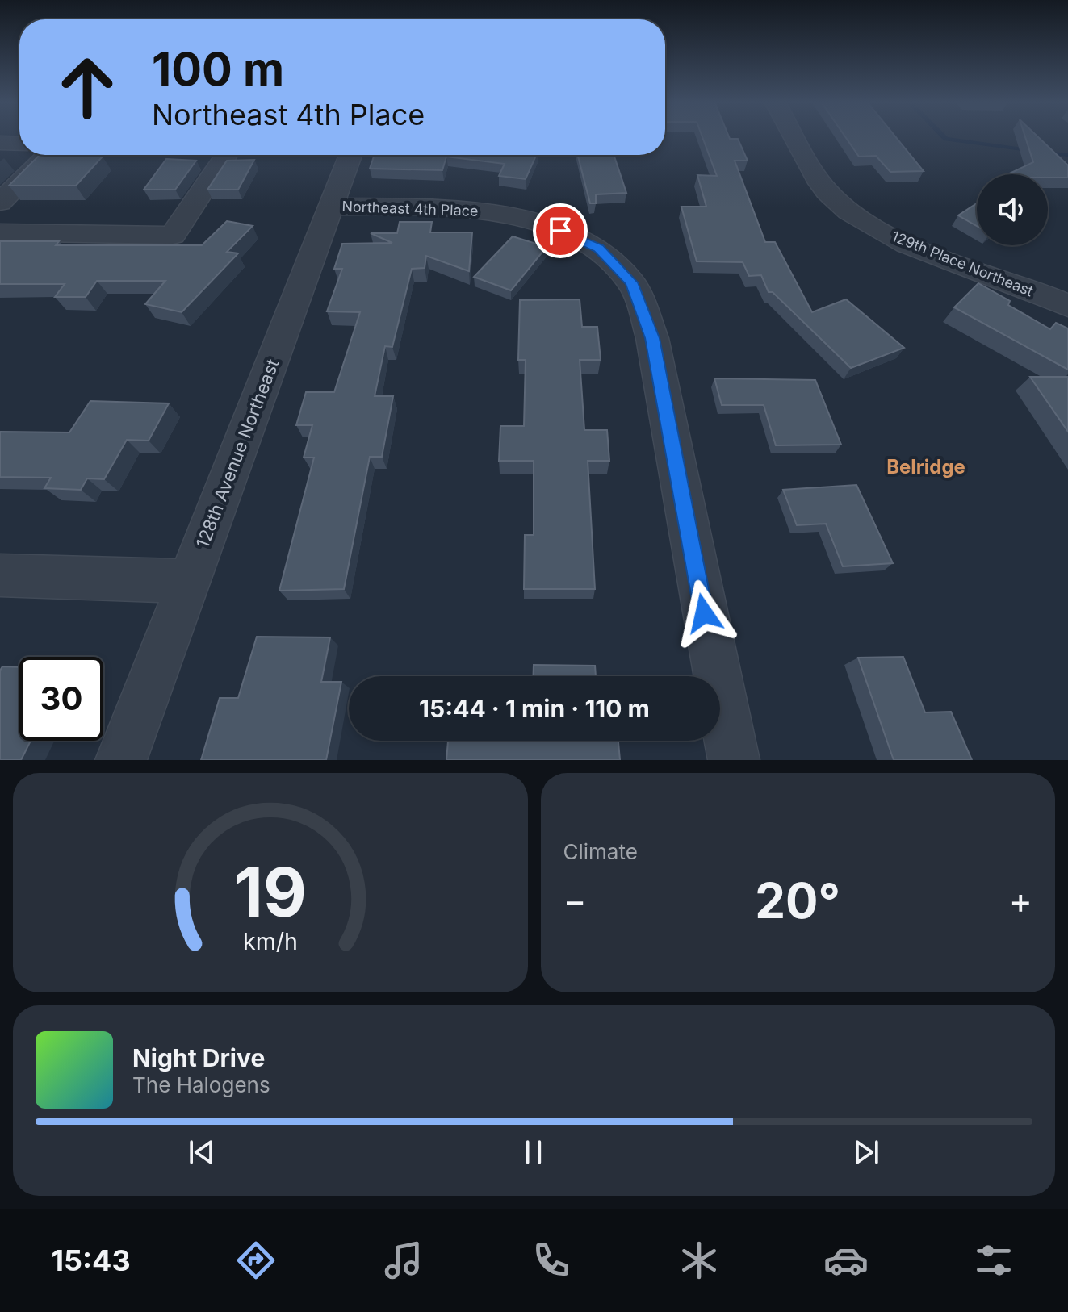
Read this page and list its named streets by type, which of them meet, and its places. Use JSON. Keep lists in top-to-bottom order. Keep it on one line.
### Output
{"streets":{"street":["Northeast 4th Place","129th Place Northeast","128th Avenue Northeast"]},"crossings":[["Northeast 4th Place","128th Avenue Northeast"]],"districts":["Belridge"],"page":{"turn":["100 m","Northeast 4th Place"],"limit":"30","trip":"15:44 · 1 min · 110 m","tile":"Climate","heat":["−","20°","+"],"song":["Night Drive","The Halogens"],"tabs":"15:43","gauge":["19","km/h"]}}
